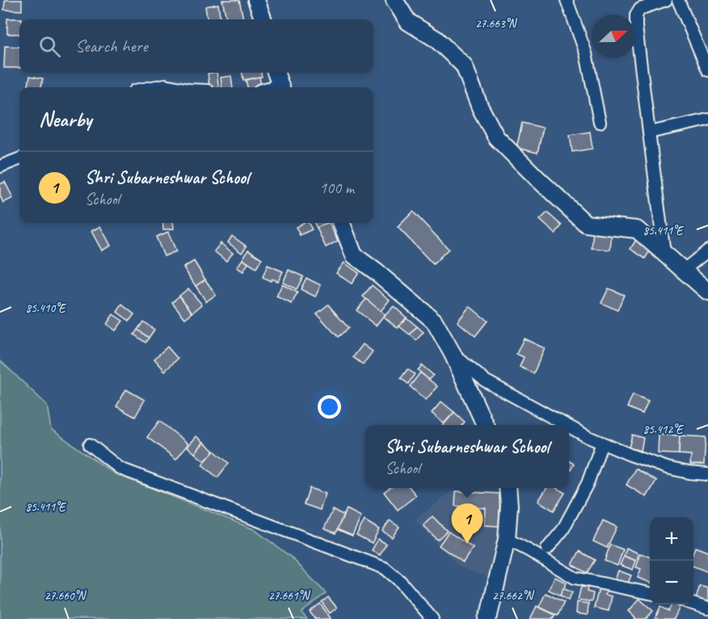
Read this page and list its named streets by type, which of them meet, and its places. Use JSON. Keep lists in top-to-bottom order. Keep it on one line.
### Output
{"north":"right","page":{"search":"Search here","heading":"Nearby","list":[{"mark":"1","name":"Shri Subarneshwar School","note":"School","value":"100 m"}],"popup":["Shri Subarneshwar School","School"],"pins":"1","map_buttons":["+","−"]},"coordinates":["27.663°N","85.411°E","85.410°E","85.412°E","27.660°N","27.661°N","27.662°N"]}
